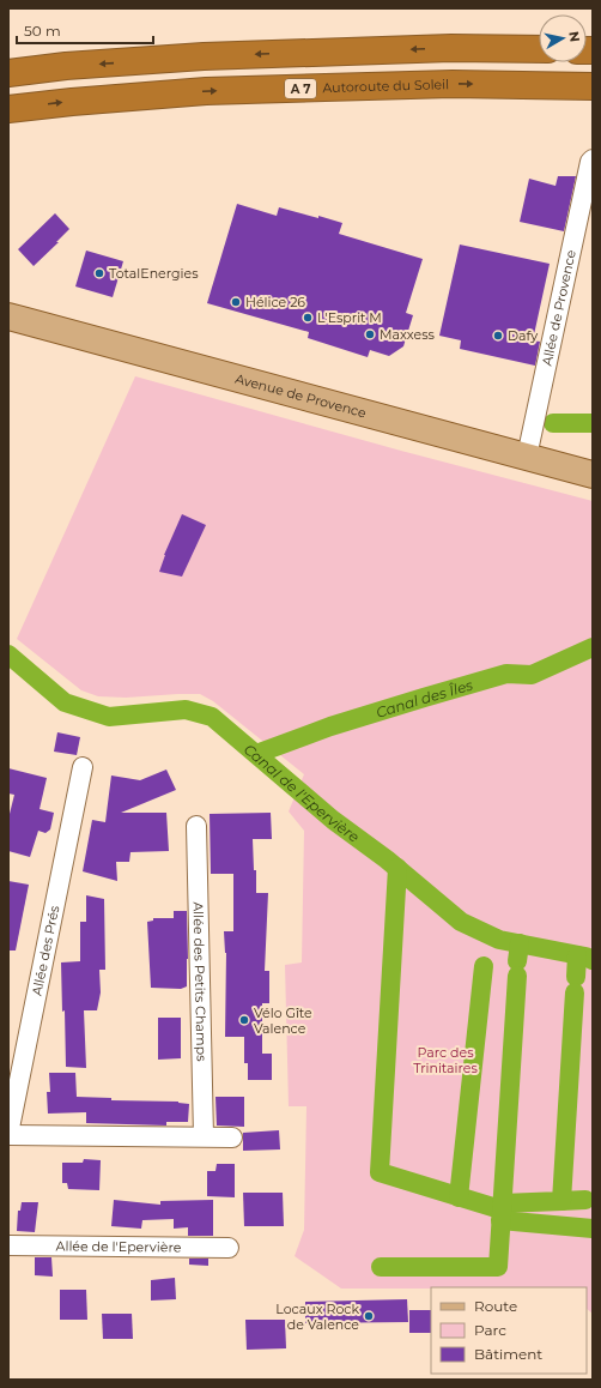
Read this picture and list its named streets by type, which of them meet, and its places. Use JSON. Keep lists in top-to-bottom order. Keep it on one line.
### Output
{"streets":{"highway":["Autoroute du Soleil","A 7"],"main road":["Avenue de Provence"],"street":["Allée de Provence","Allée des Prés","Allée des Petits Champs","Allée de l'Epervière"]},"crossings":[["Allée de Provence","Avenue de Provence"]],"water":["Canal des Îles","Canal de l'Epervière"],"parks":["Parc des Trinitaires"],"places":["TotalEnergies","Hélice 26","L'Esprit M","Maxxess","Dafy","Vélo Gîte Valence","Locaux Rock de Valence"],"legend":["Route","Parc","Bâtiment"],"scale_bar":"50 m","north":"right"}
